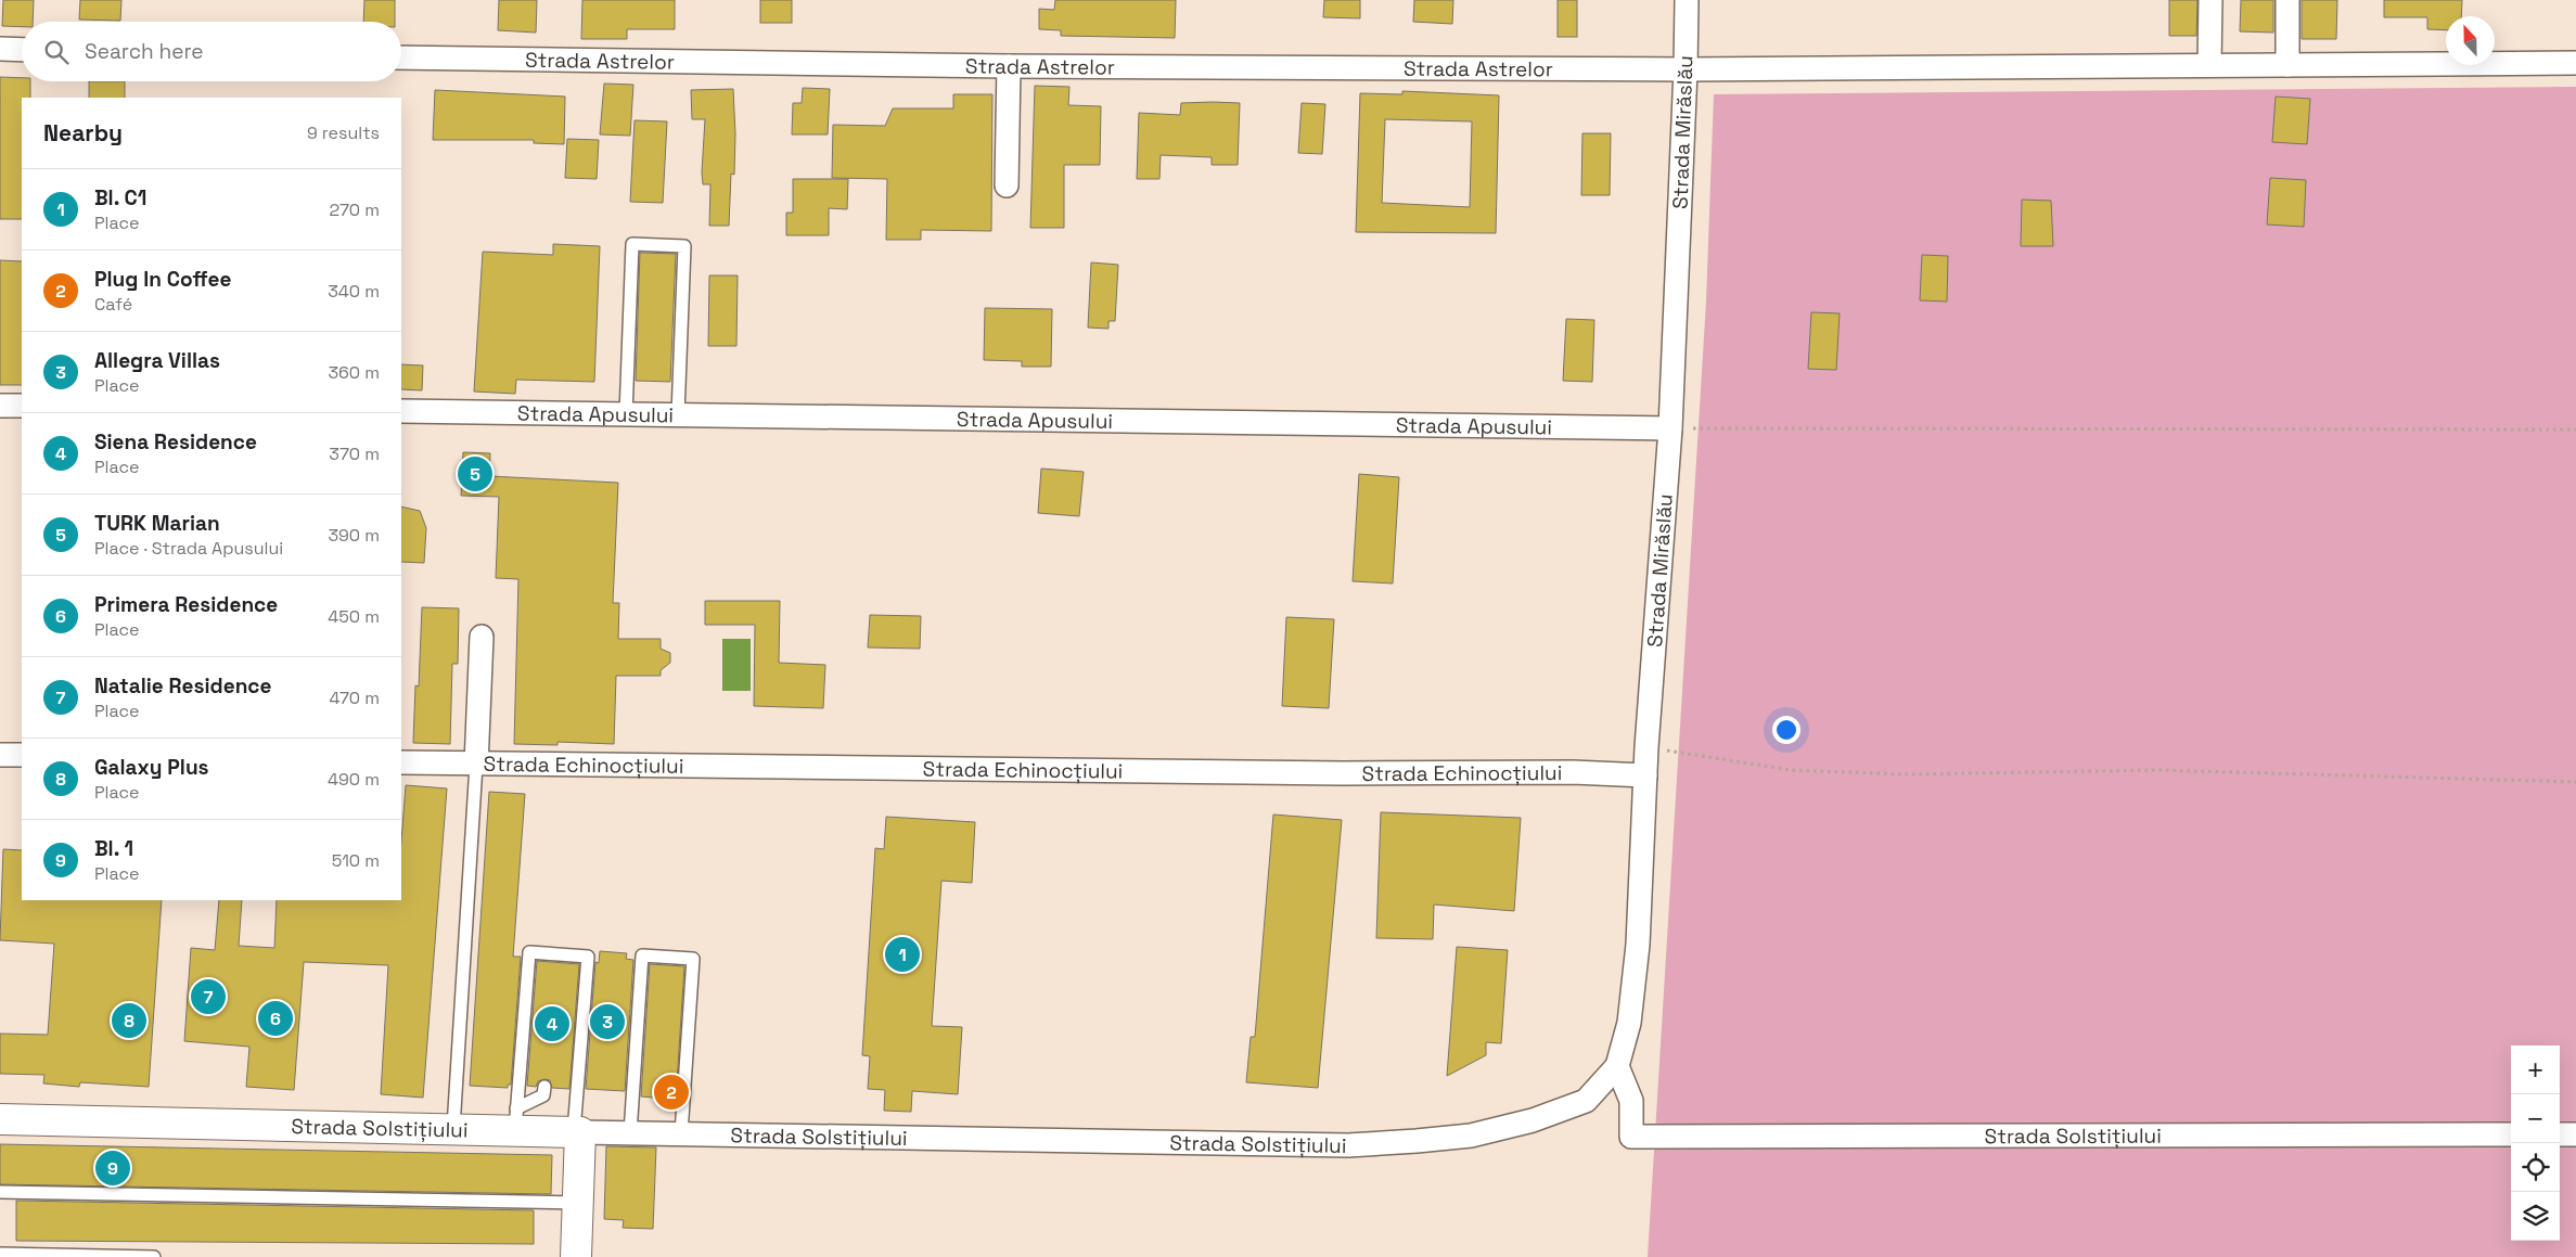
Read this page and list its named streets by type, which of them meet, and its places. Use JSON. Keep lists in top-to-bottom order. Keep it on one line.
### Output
{"streets":{"street":["Strada Astrelor","Strada Mirăslău","Strada Apusului","Strada Echinocțiului","Strada Solstițiului"]},"crossings":[["Strada Astrelor","Strada Mirăslău"],["Strada Mirăslău","Strada Apusului"],["Strada Mirăslău","Strada Echinocțiului"],["Strada Mirăslău","Strada Solstițiului"]],"north":"top","page":{"search":"Search here","heading":["Nearby","9 results"],"list":[{"mark":"1","name":"Bl. C1","note":"Place","value":"270 m"},{"mark":"2","name":"Plug In Coffee","note":"Café","value":"340 m"},{"mark":"3","name":"Allegra Villas","note":"Place","value":"360 m"},{"mark":"4","name":"Siena Residence","note":"Place","value":"370 m"},{"mark":"5","name":"TURK Marian","note":"Place · Strada Apusului","value":"390 m"},{"mark":"6","name":"Primera Residence","note":"Place","value":"450 m"},{"mark":"7","name":"Natalie Residence","note":"Place","value":"470 m"},{"mark":"8","name":"Galaxy Plus","note":"Place","value":"490 m"},{"mark":"9","name":"Bl. 1","note":"Place","value":"510 m"}],"pins":["5","1","7","6","8","3","4","2","9"],"map_buttons":["+","−"]}}
